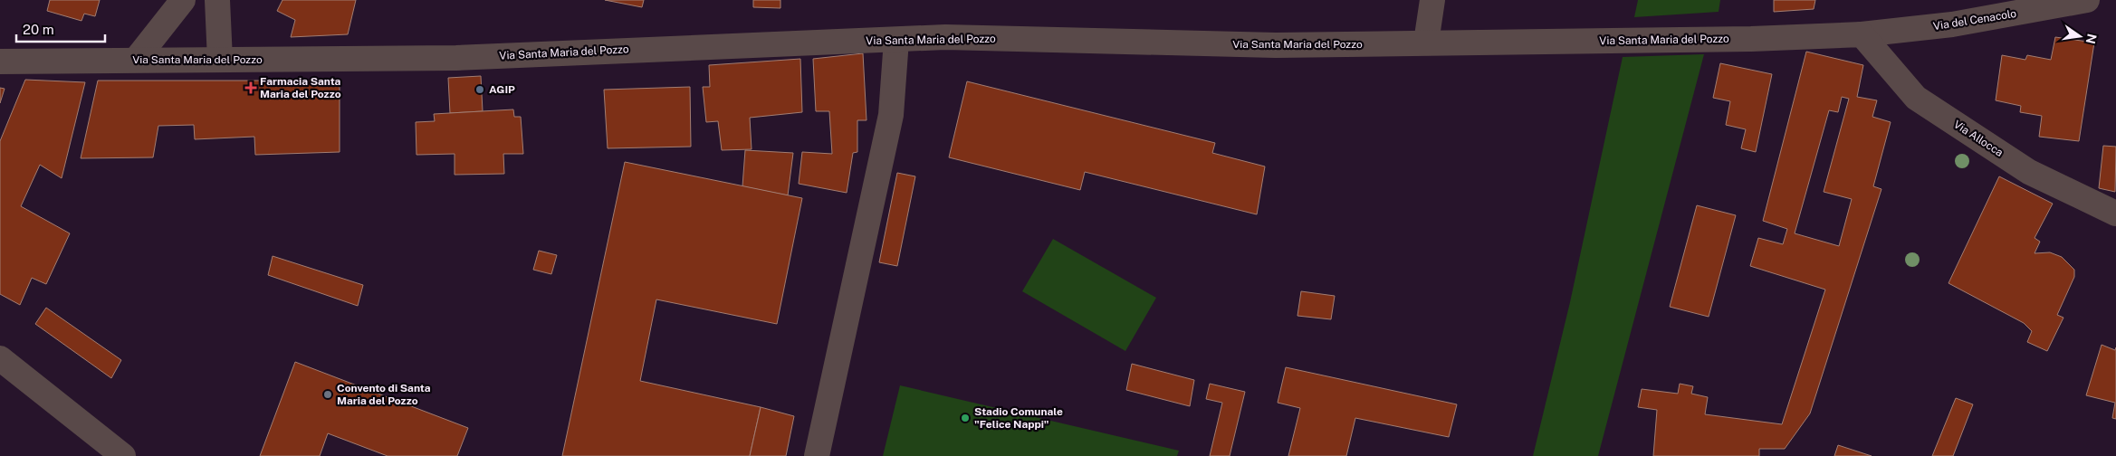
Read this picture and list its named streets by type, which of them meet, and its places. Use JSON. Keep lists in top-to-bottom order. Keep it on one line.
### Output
{"streets":{"street":["Via del Cenacolo","Via Santa Maria del Pozzo","Via Allocca"]},"crossings":[["Via del Cenacolo","Via Santa Maria del Pozzo"],["Via del Cenacolo","Via Allocca"],["Via Santa Maria del Pozzo","Via Allocca"]],"places":{"health":["Farmacia Santa Maria del Pozzo"],"other":["AGIP","Convento di Santa Maria del Pozzo","Stadio Comunale \"Felice Nappi\""]},"scale_bar":"20 m","north":"right"}
